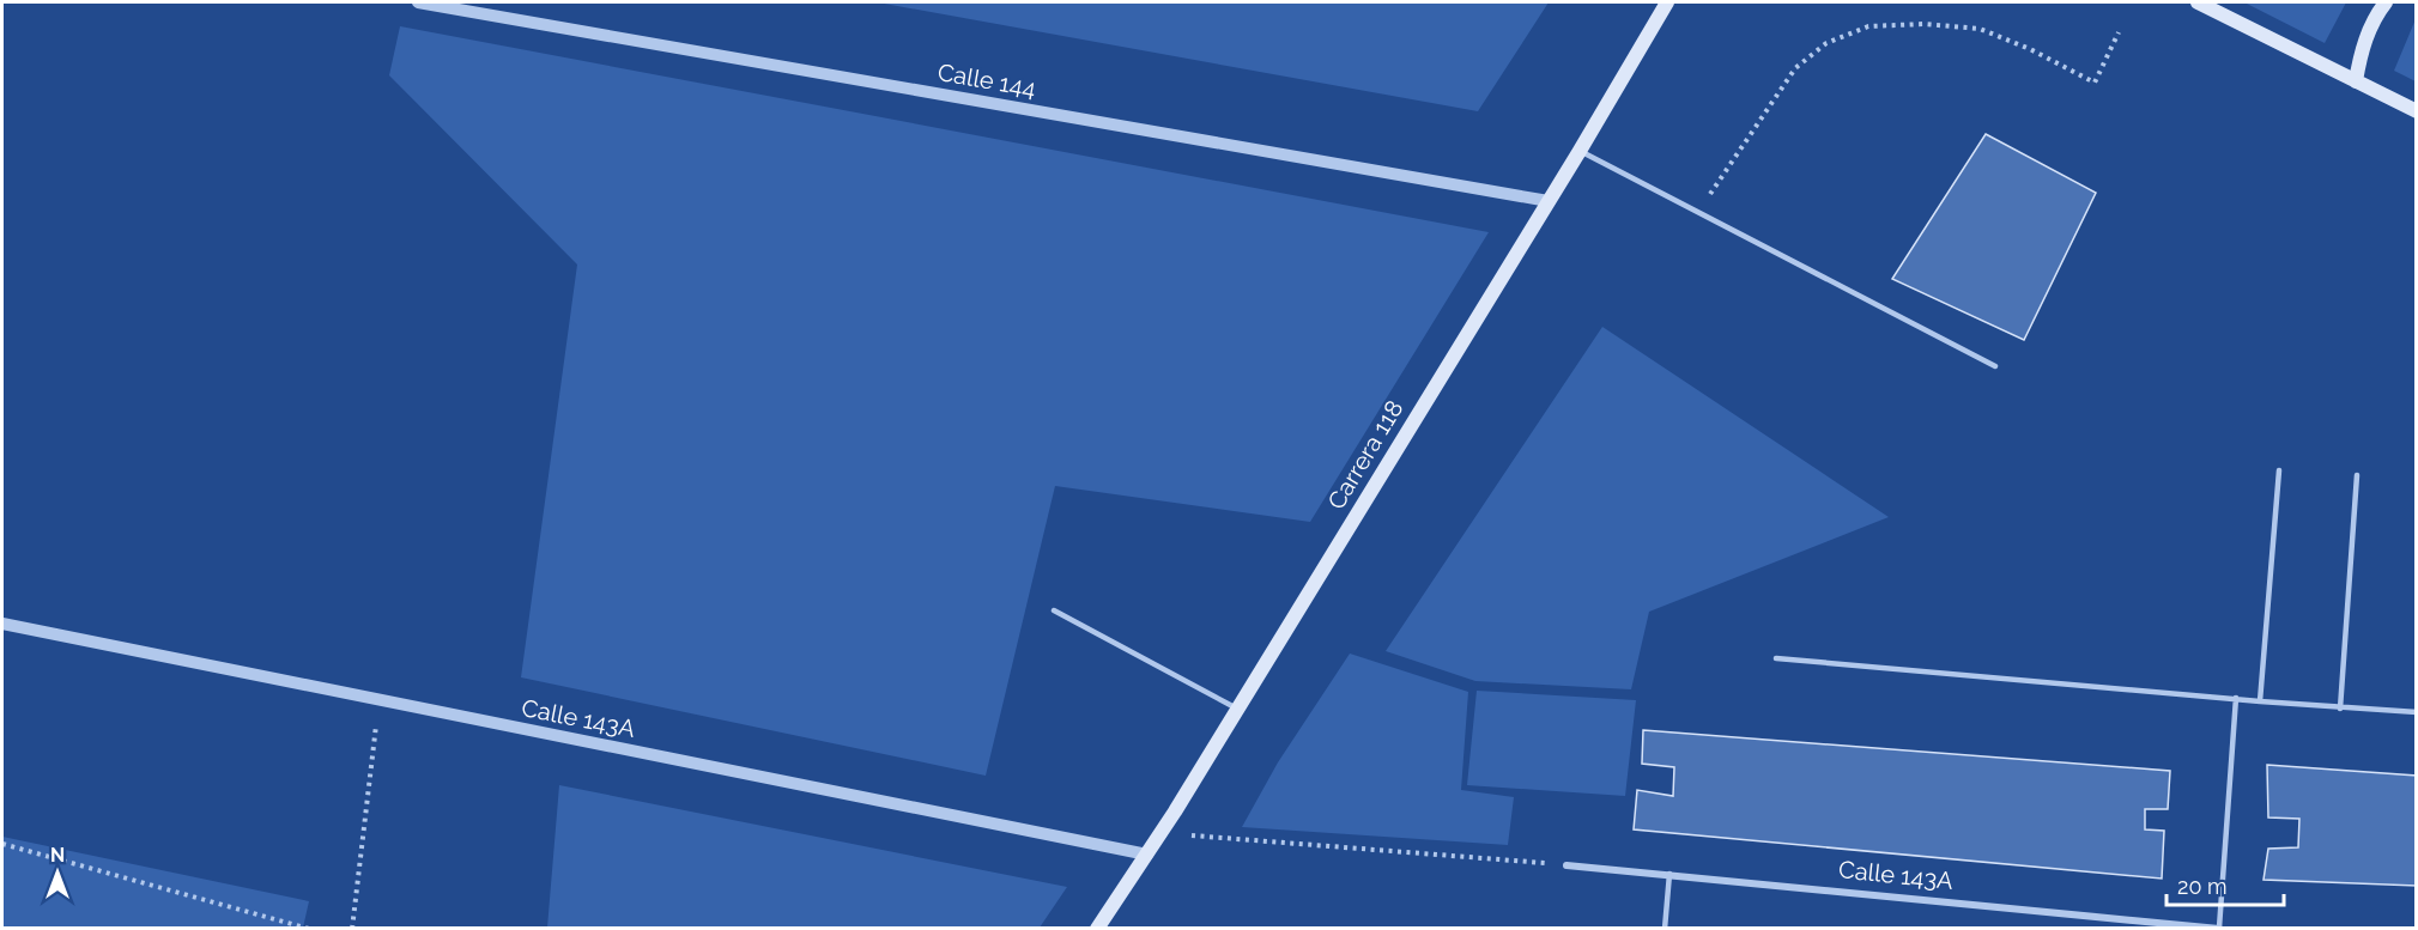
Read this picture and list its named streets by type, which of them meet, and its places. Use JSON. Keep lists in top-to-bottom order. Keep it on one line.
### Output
{"streets":{"main road":["Carrera 118"],"street":["Calle 144","Calle 143A"]},"crossings":[["Calle 144","Carrera 118"],["Carrera 118","Calle 143A"]],"scale_bar":"20 m","north":"top"}
